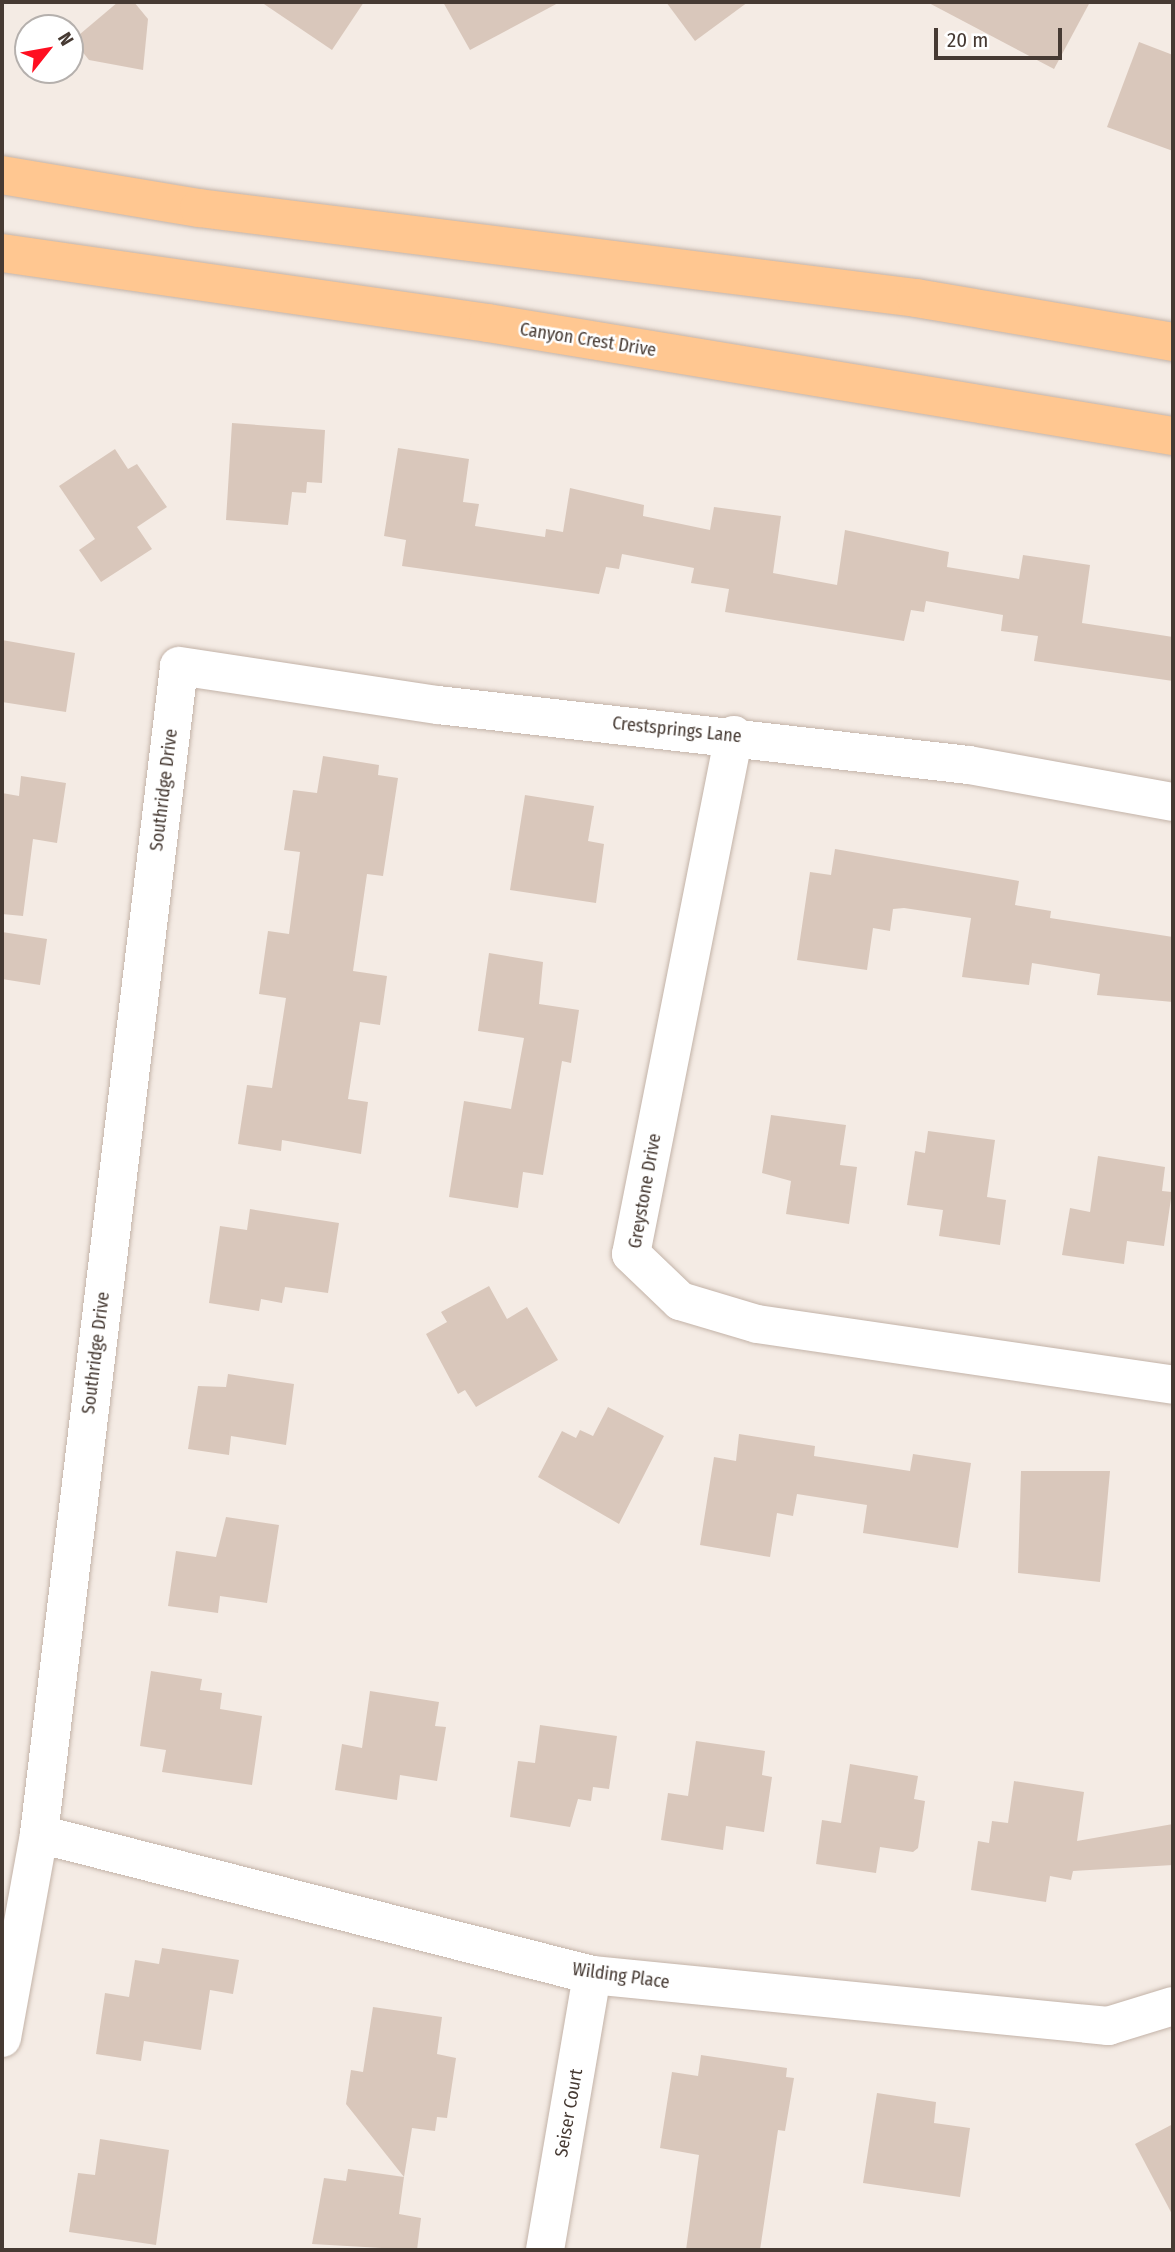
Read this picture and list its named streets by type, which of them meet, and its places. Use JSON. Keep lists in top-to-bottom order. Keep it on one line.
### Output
{"streets":{"main road":["Canyon Crest Drive"],"street":["Crestsprings Lane","Southridge Drive","Greystone Drive","Wilding Place","Seiser Court"]},"crossings":[["Crestsprings Lane","Southridge Drive"],["Crestsprings Lane","Greystone Drive"],["Southridge Drive","Wilding Place"],["Wilding Place","Seiser Court"]],"scale_bar":"20 m","north":"top right"}
